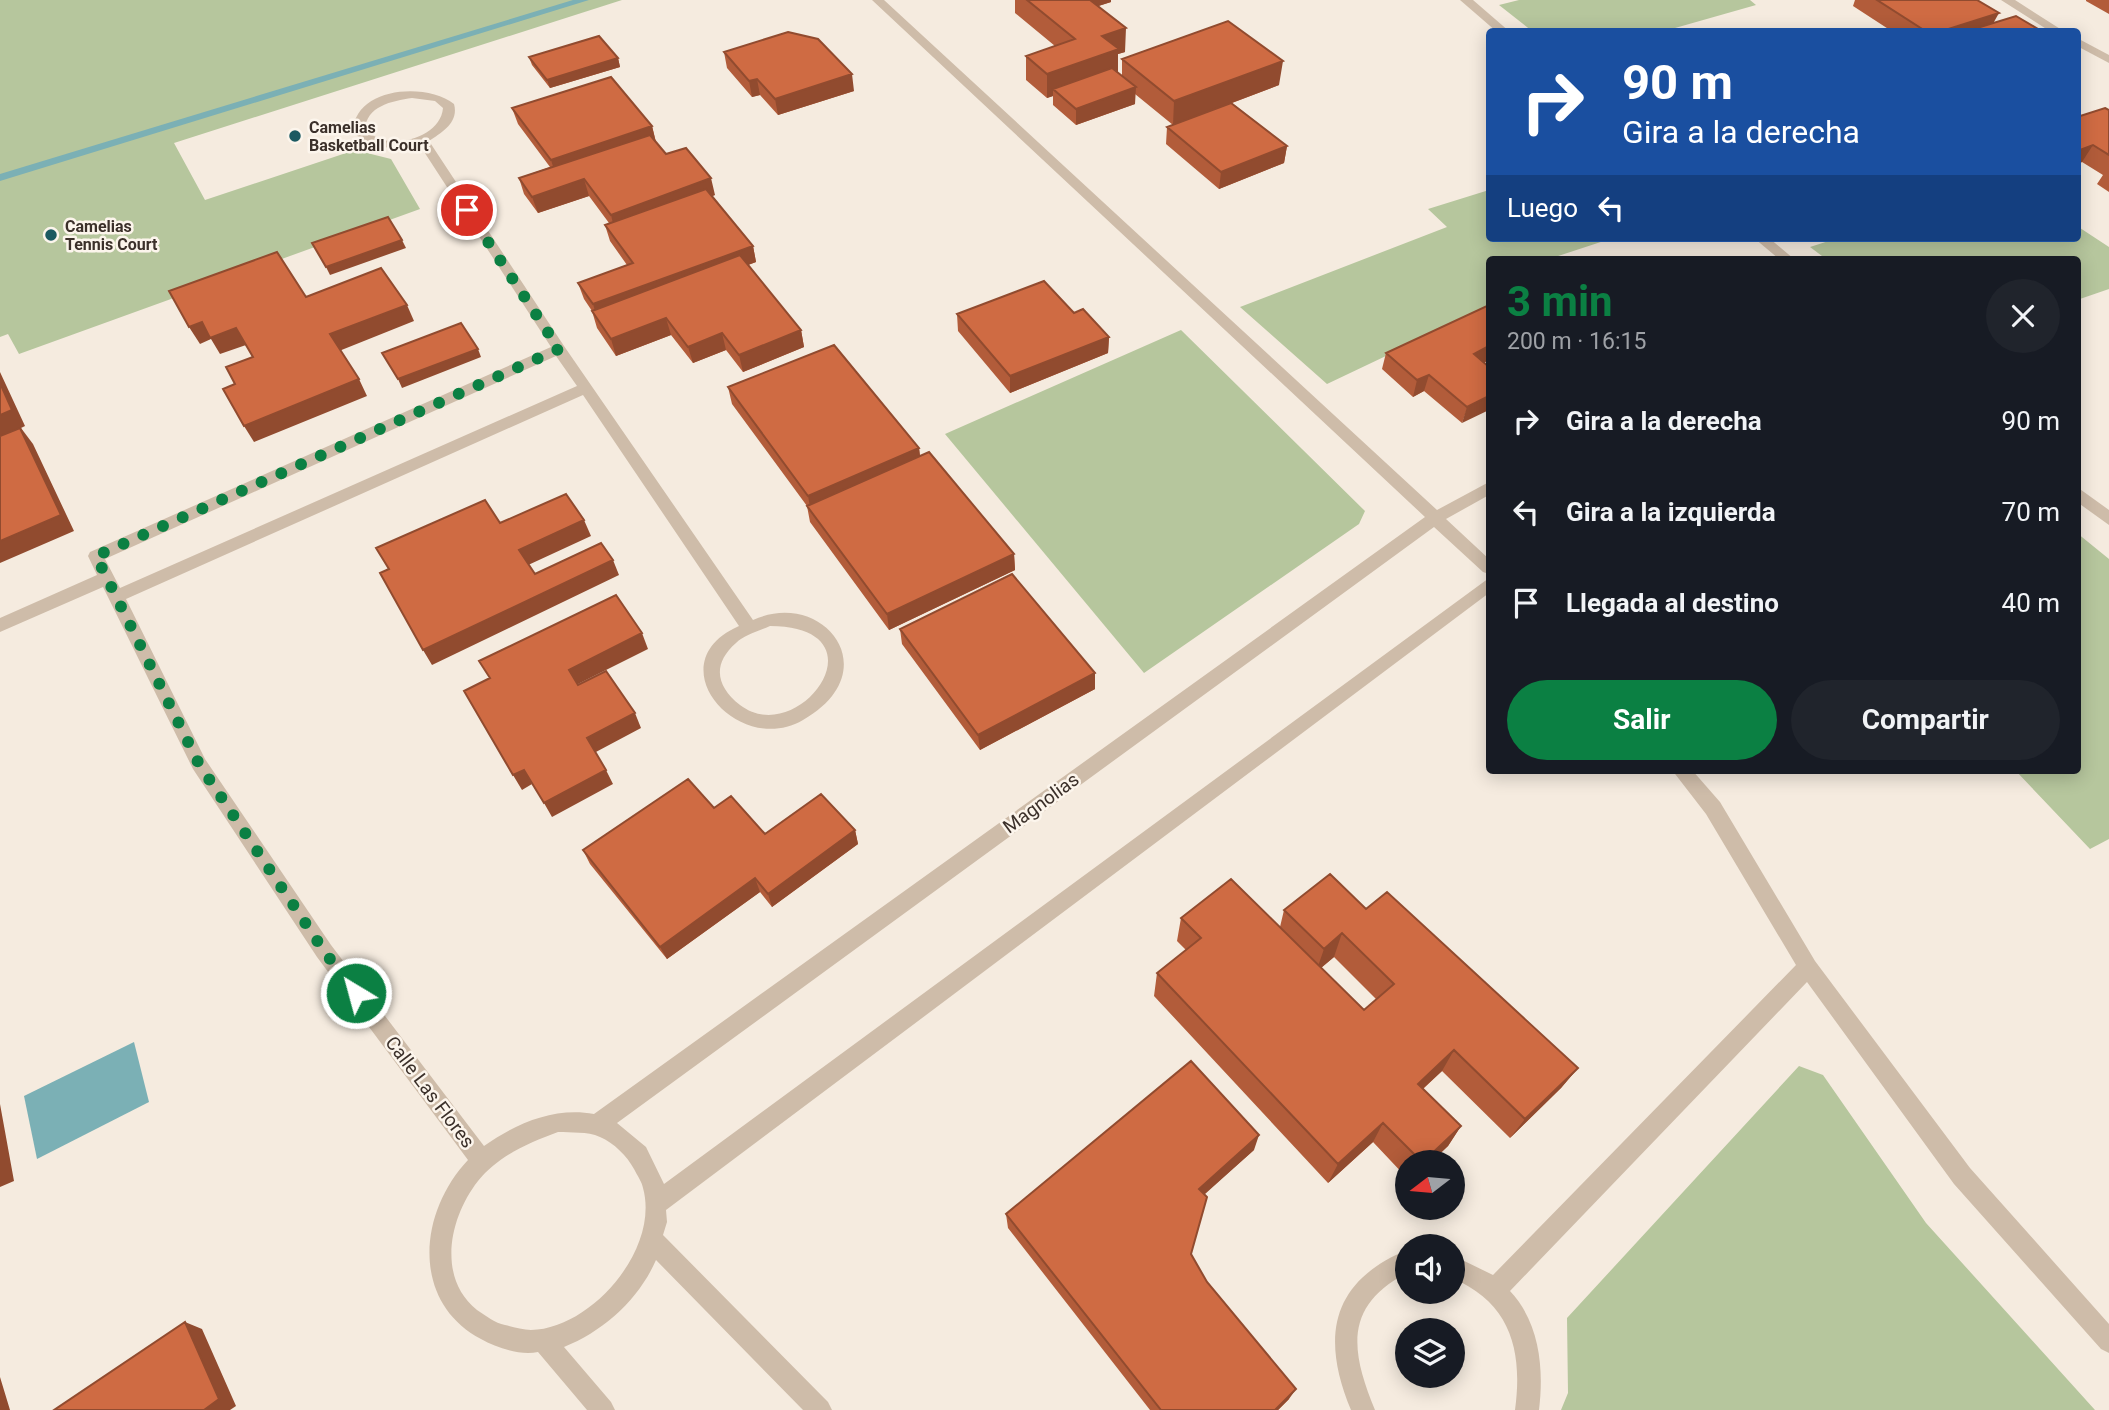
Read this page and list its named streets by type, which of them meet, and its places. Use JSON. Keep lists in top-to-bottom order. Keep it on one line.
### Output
{"streets":{"street":["Magnolias","Calle Las Flores"]},"crossings":[["Magnolias","Calle Las Flores"]],"places":["Camelias Basketball Court","Camelias Tennis Court"],"north":"left","page":{"turn":["90 m","Gira a la derecha"],"then":"Luego","heading":["3 min","200 m · 16:15"],"list":[{"name":"Gira a la derecha","value":"90 m"},{"name":"Gira a la izquierda","value":"70 m"},{"name":"Llegada al destino","value":"40 m"}],"buttons":["Salir","Compartir"]}}
